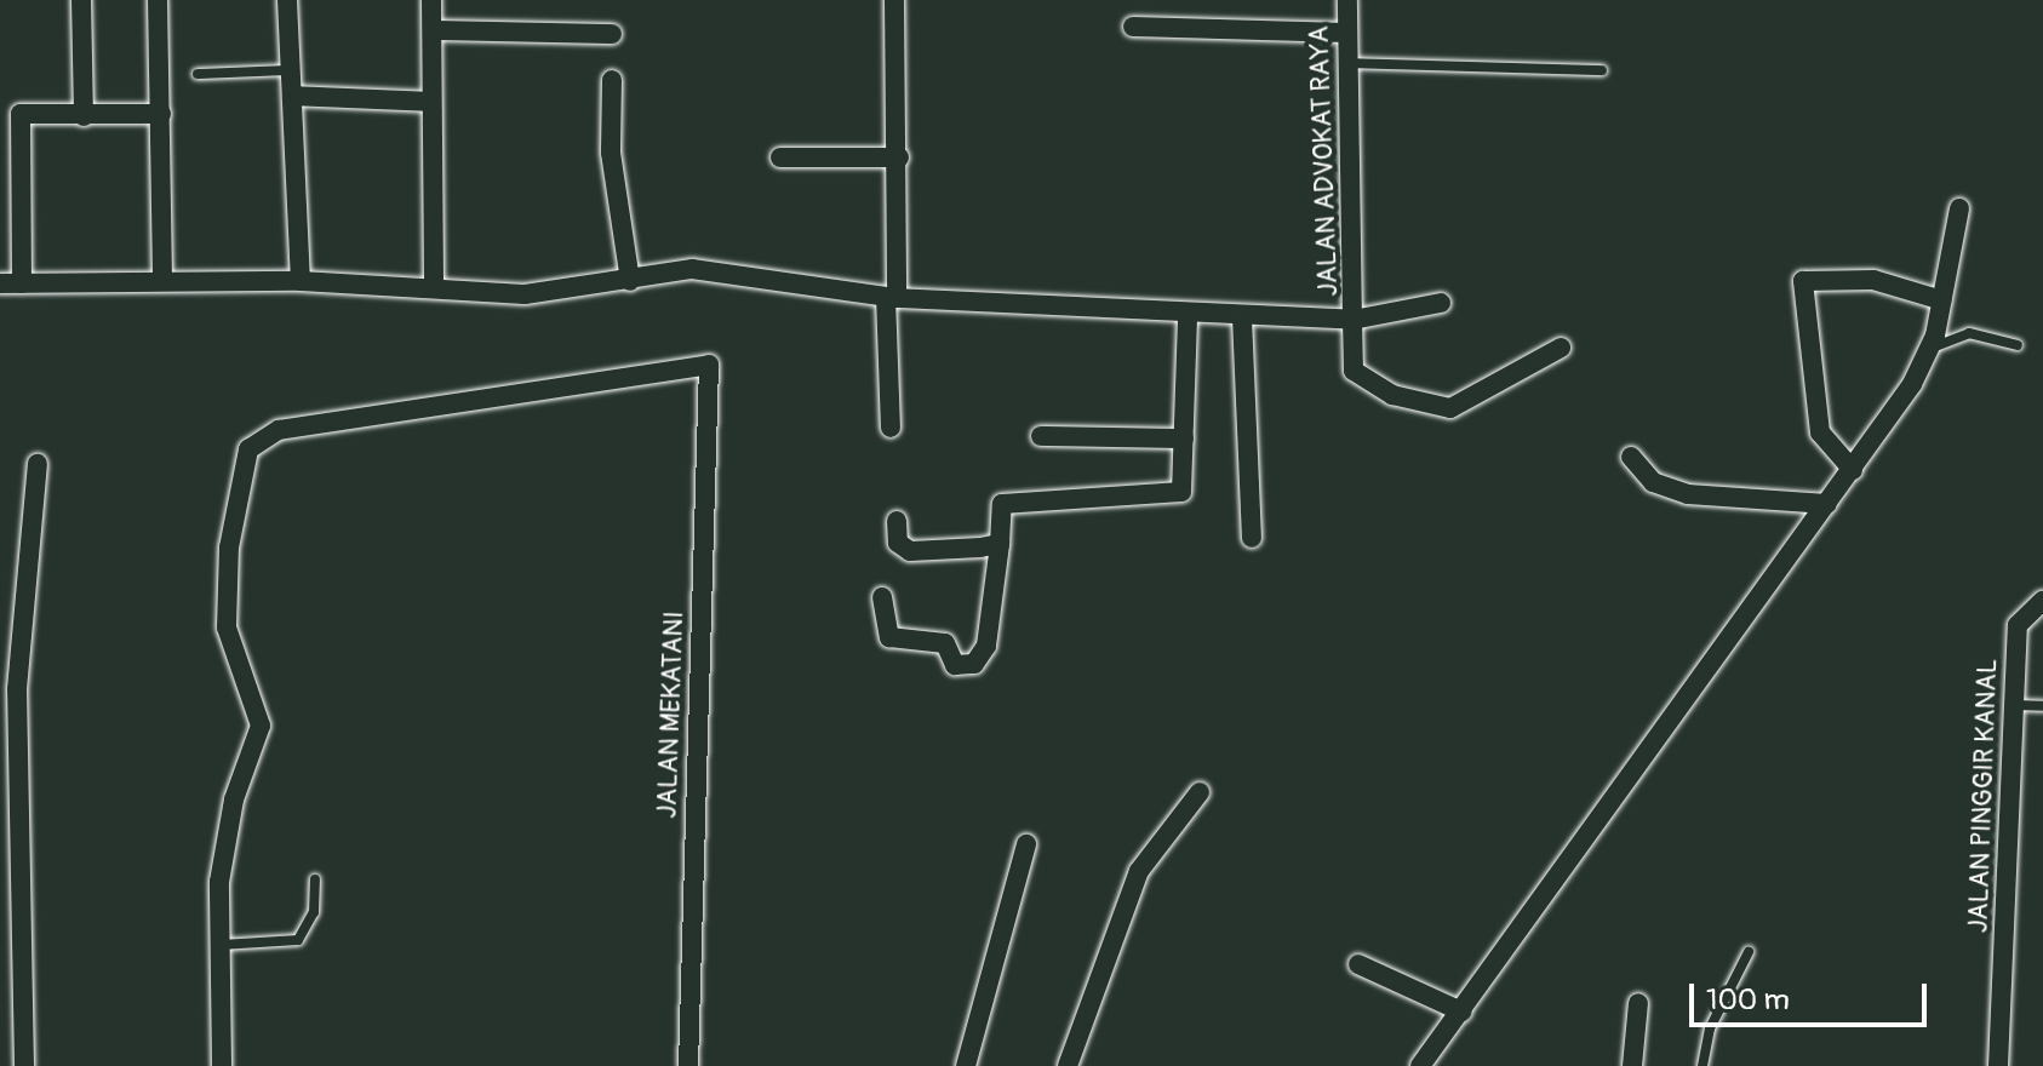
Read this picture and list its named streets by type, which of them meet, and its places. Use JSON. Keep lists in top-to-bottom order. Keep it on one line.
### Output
{"streets":{"street":["JALAN ADVOKAT RAYA","JALAN MEKATANI","JALAN PINGGIR KANAL"]},"scale_bar":"100 m"}
